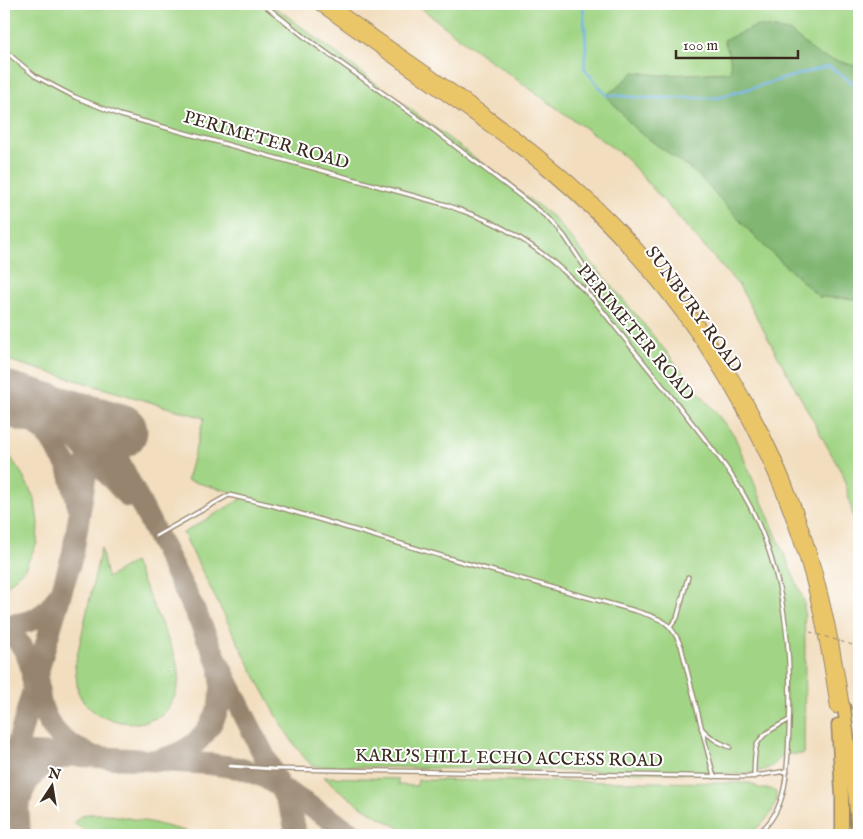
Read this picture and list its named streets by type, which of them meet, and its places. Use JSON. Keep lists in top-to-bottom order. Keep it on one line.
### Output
{"streets":{"main road":["SUNBURY ROAD"],"lane":["PERIMETER ROAD","KARL'S HILL ECHO ACCESS ROAD"]},"crossings":[["PERIMETER ROAD","KARL'S HILL ECHO ACCESS ROAD"]],"scale_bar":"100 m","north":"top"}
